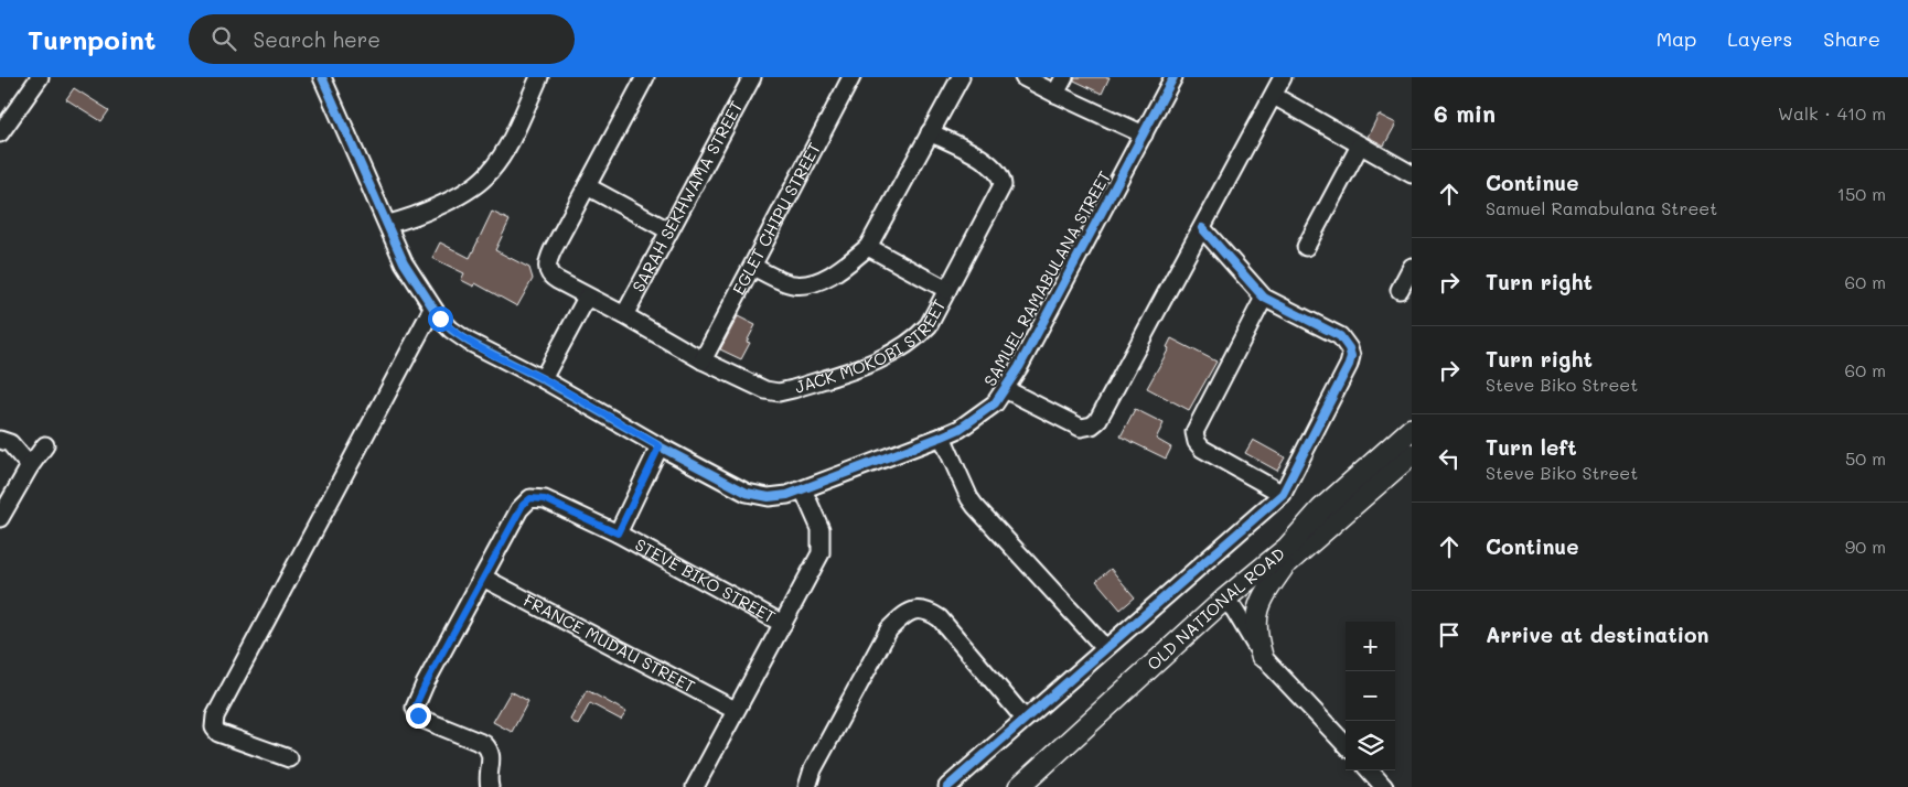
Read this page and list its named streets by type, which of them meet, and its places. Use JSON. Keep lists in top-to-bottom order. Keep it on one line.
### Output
{"streets":{"main road":["OLD NATIONAL ROAD"],"street":["SARAH SEKHWAMA STREET","EGLET CHIPU STREET","SAMUEL RAMABULANA STREET","JACK MOKOBI STREET","STEVE BIKO STREET","FRANCE MUDAU STREET"]},"crossings":[["SARAH SEKHWAMA STREET","JACK MOKOBI STREET"],["EGLET CHIPU STREET","JACK MOKOBI STREET"],["STEVE BIKO STREET","FRANCE MUDAU STREET"]],"page":{"header":"Turnpoint","search":"Search here","nav":["Map","Layers","Share"],"heading":["6 min","Walk · 410 m"],"list":[["Continue","Samuel Ramabulana Street","150 m"],["Turn right","60 m"],["Turn right","Steve Biko Street","60 m"],["Turn left","Steve Biko Street","50 m"],["Continue","90 m"],"Arrive at destination"],"map_buttons":["+","−"]}}
